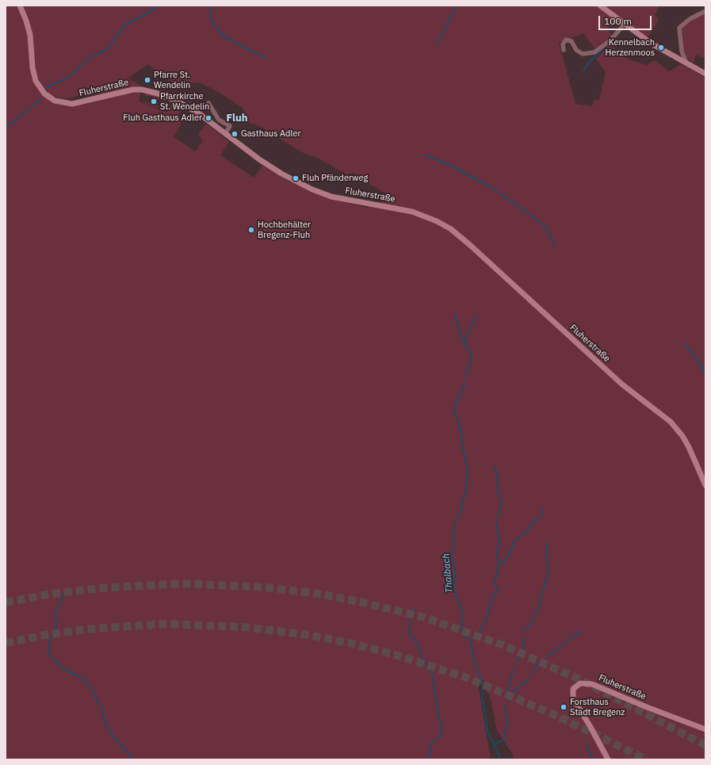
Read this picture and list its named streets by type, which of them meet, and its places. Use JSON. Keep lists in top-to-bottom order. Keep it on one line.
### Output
{"streets":{"street":["Fluherstraße"]},"districts":["Fluh"],"water":["Thalbach"],"places":["Kennelbach Herzenmoos","Pfarre St. Wendelin","Pfarrkirche St. Wendelin","Fluh Gasthaus Adler","Gasthaus Adler","Fluh Pfänderweg","Hochbehälter Bregenz-Fluh","Forsthaus Stadt Bregenz"],"scale_bar":"100 m"}
